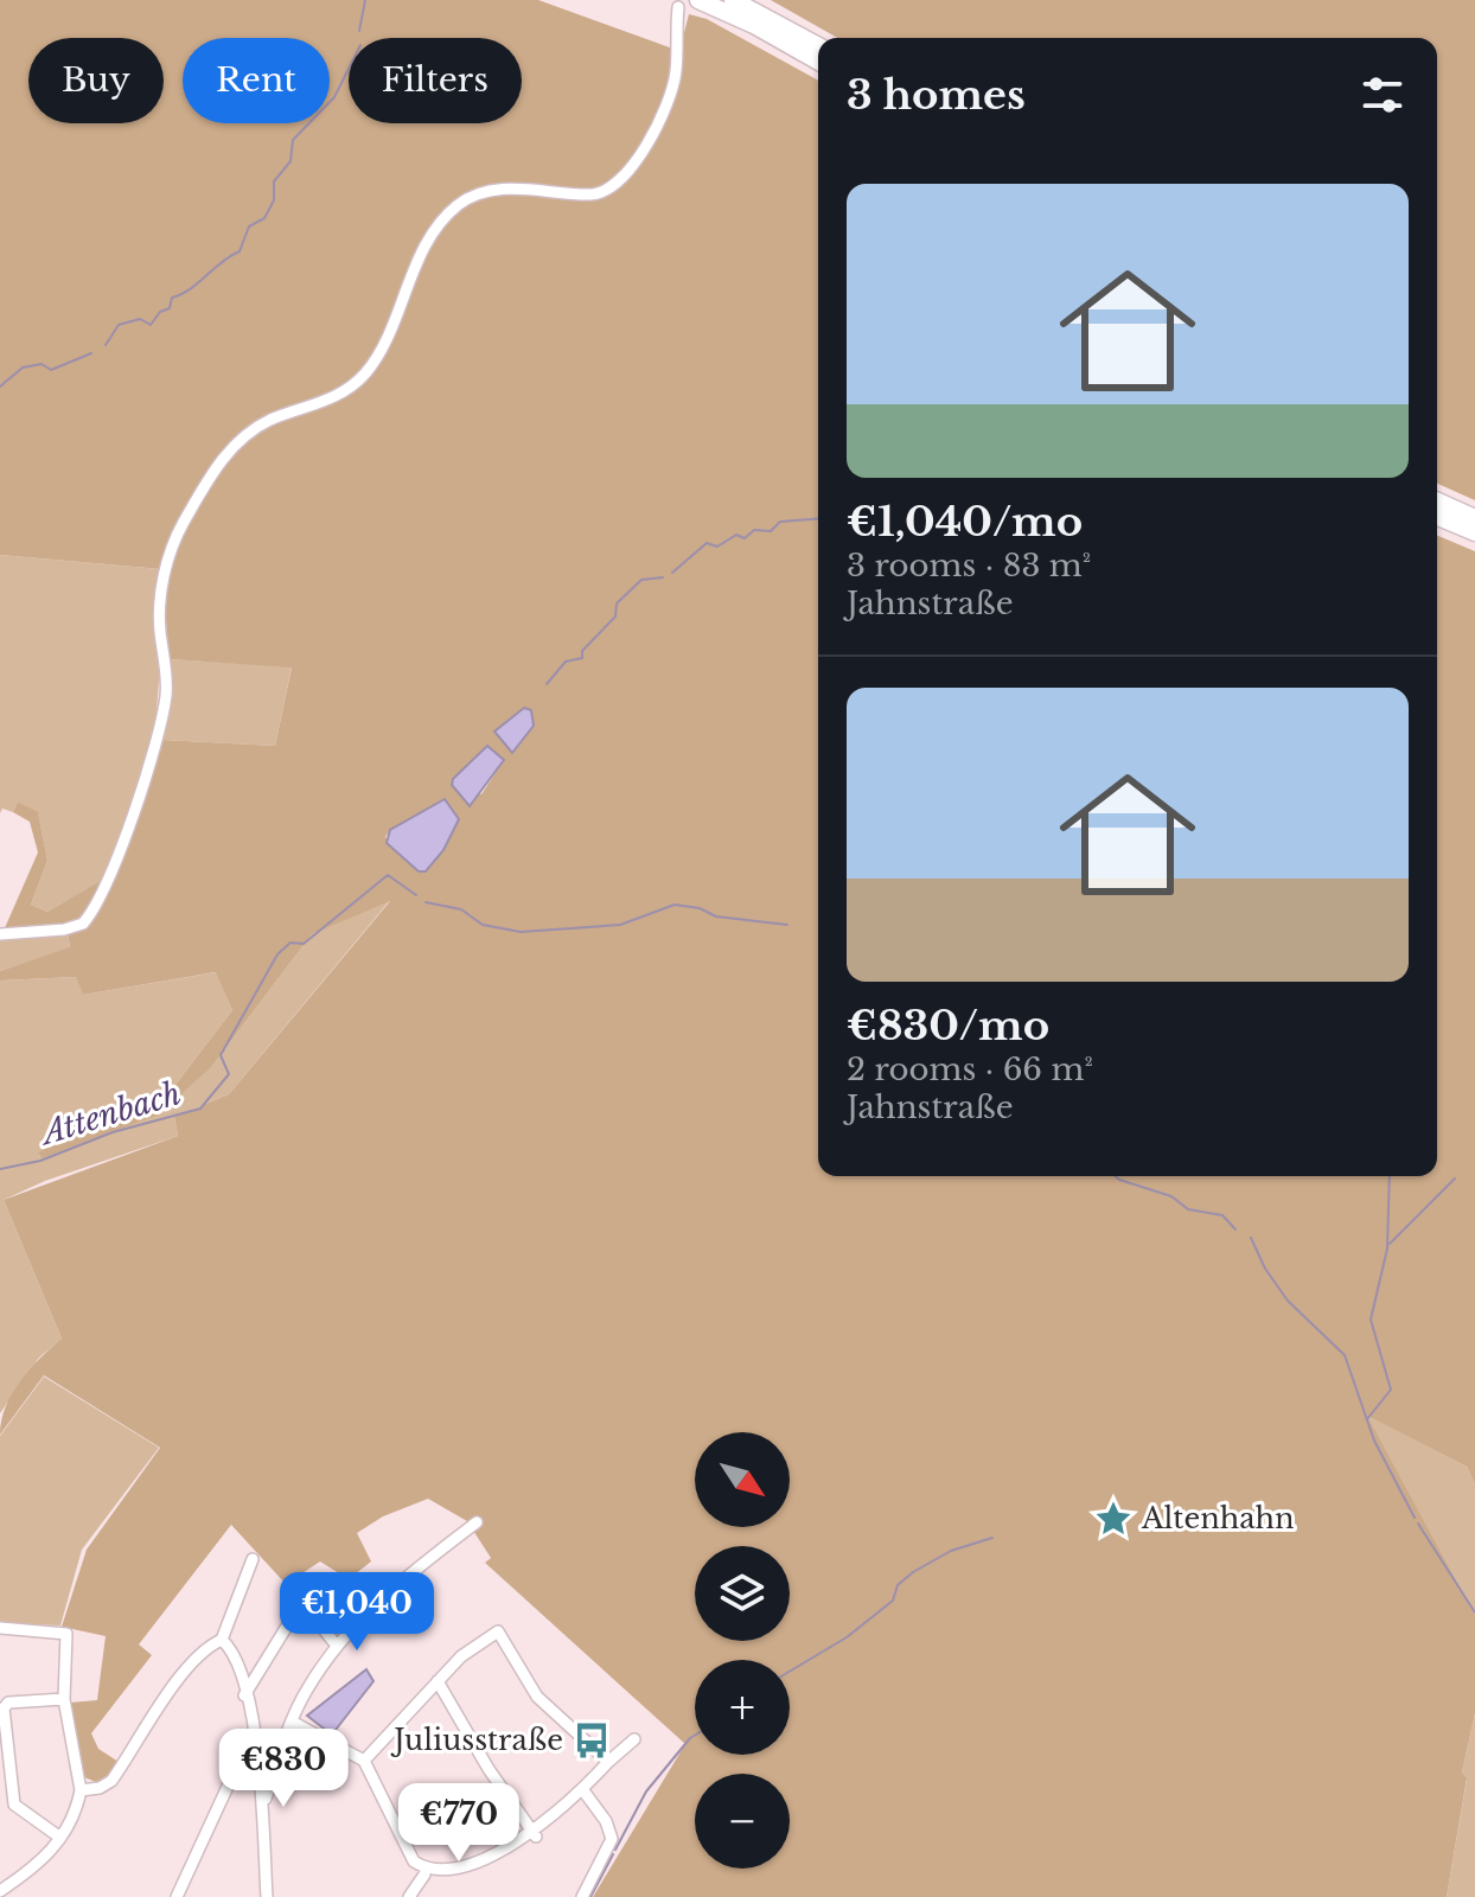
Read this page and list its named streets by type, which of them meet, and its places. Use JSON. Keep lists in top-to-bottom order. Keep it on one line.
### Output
{"water":["Attenbach"],"places":{"place":["Altenhahn"],"bus stop":["Juliusstraße"]},"north":"bottom right","page":{"chip":["Buy","Rent","Filters"],"heading":"3 homes","list":[{"name":"€1,040/mo","note":"3 rooms · 83 m² · Jahnstraße"},{"name":"€830/mo","note":"2 rooms · 66 m² · Jahnstraße"}],"map_buttons":["+","−"],"price":["€1,040","€830","€770"]}}
